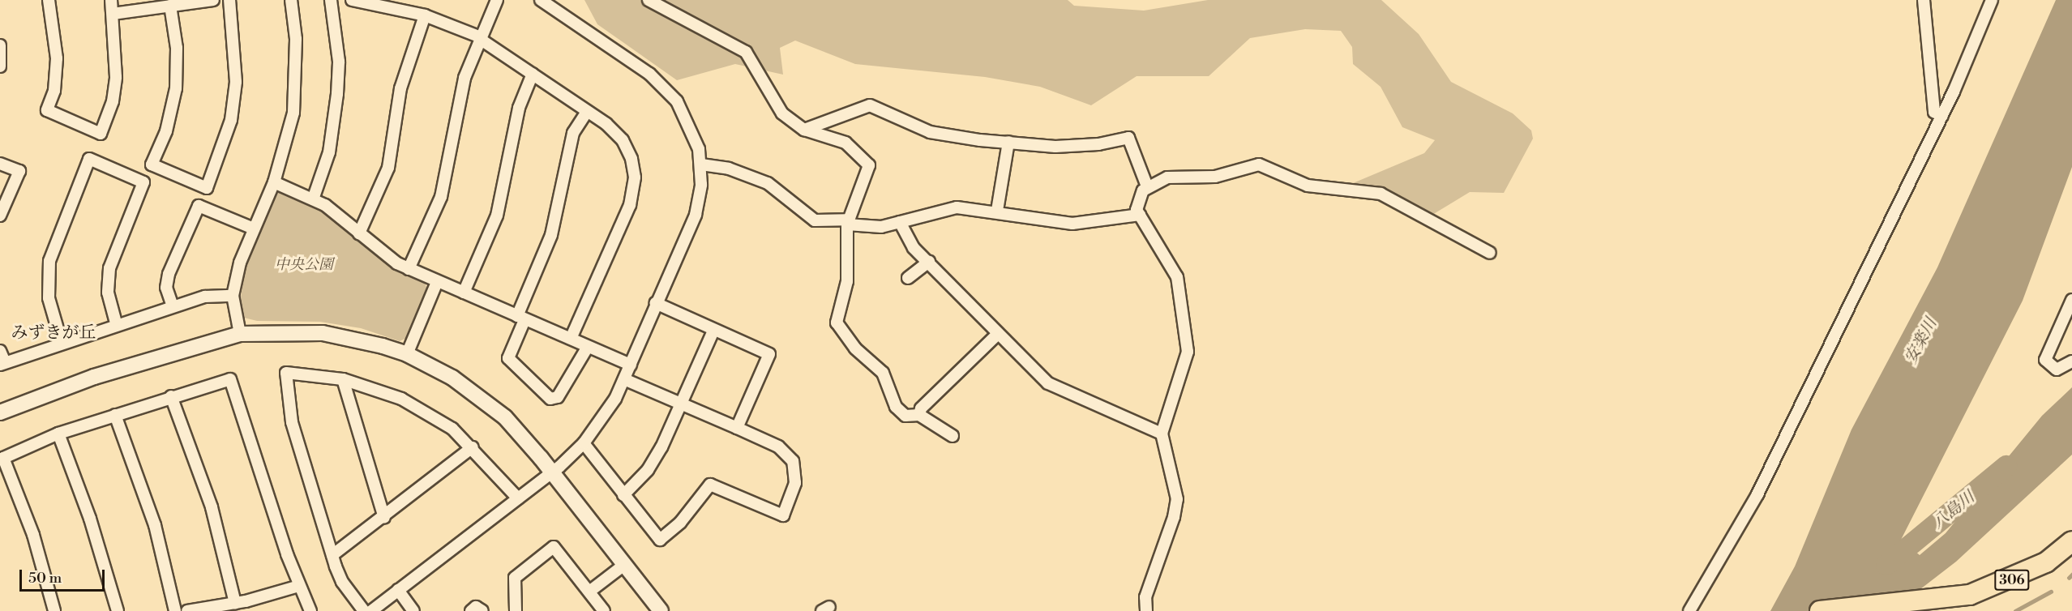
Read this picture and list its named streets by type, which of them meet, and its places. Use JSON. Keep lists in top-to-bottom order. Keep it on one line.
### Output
{"streets":{"highway":["306"]},"districts":["みずきが丘"],"water":["安楽川","八島川"],"parks":["中央公園"],"scale_bar":"50 m"}
